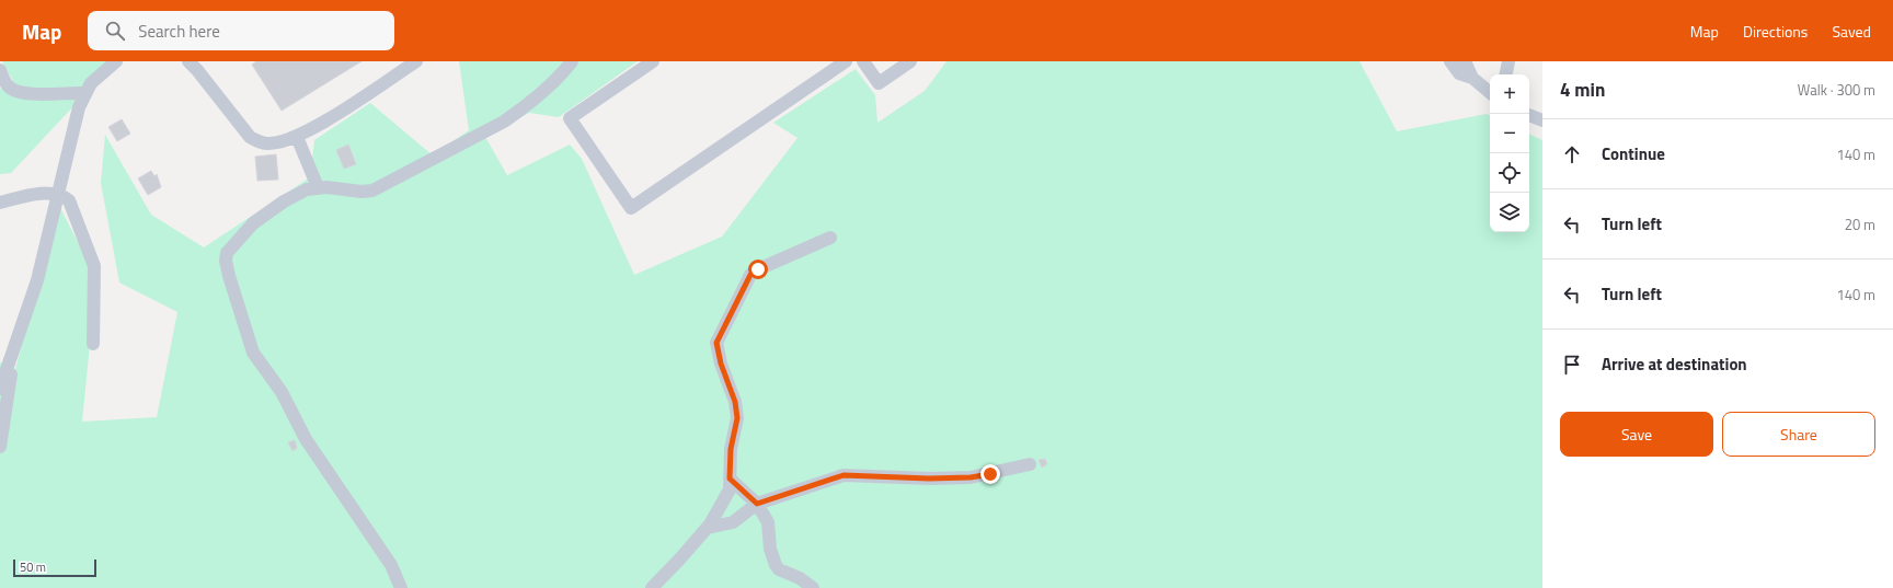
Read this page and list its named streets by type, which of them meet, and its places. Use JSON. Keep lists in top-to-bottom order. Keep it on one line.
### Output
{"scale_bar":"50 m","page":{"header":"Map","search":"Search here","nav":["Map","Directions","Saved"],"heading":["4 min","Walk · 300 m"],"map_buttons":["+","−"],"list":[["Continue","140 m"],["Turn left","20 m"],["Turn left","140 m"],"Arrive at destination"],"buttons":["Save","Share"],"scale":"50 m"}}
